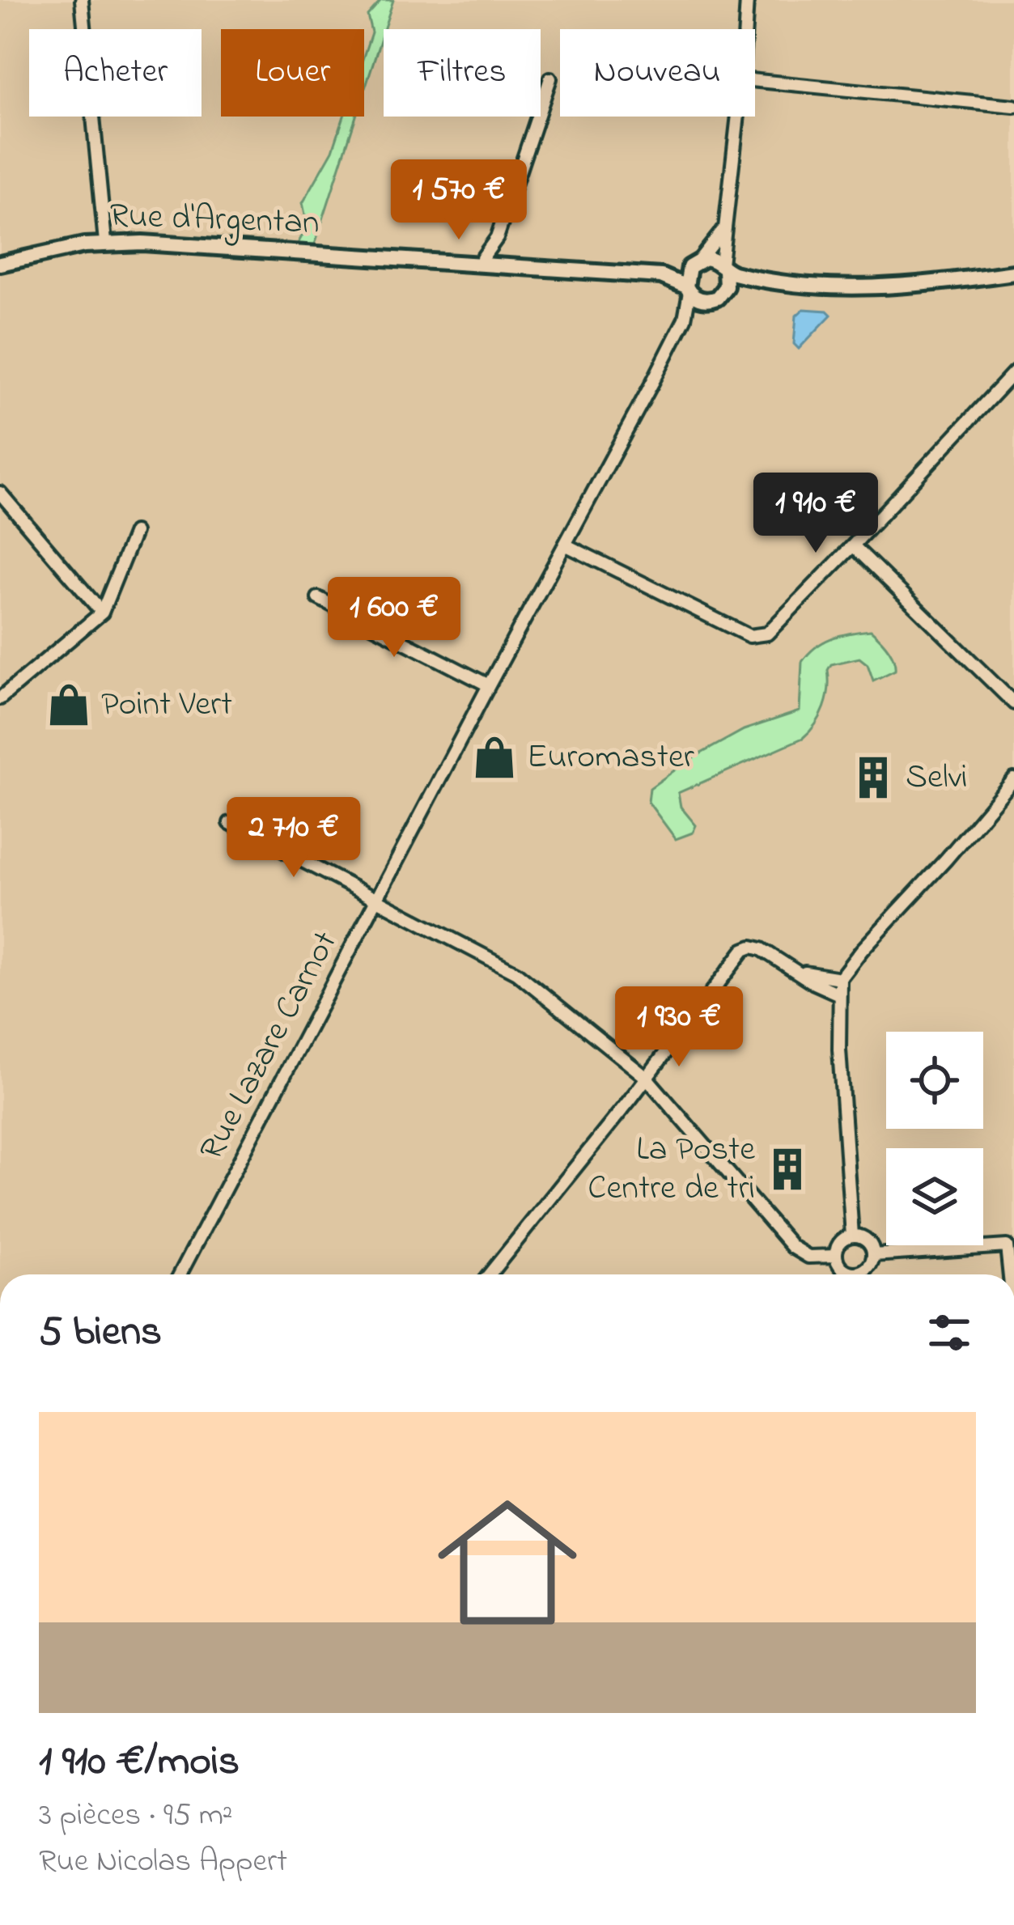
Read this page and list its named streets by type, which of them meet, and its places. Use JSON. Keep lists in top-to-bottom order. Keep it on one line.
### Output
{"streets":{"main road":["Rue d'Argentan"],"street":["Rue Lazare Carnot"]},"crossings":[["Rue d'Argentan","Rue Lazare Carnot"]],"places":{"shop":["Point Vert","Euromaster"],"building":["Selvi","La Poste Centre de tri"]},"page":{"chip":["Acheter","Louer","Filtres","Nouveau"],"price":["1 570 €","1 910 €","1 600 €","2 710 €","1 930 €"],"heading":"5 biens","list":[{"name":"1 910 €/mois","note":"3 pièces · 95 m² · Rue Nicolas Appert"}]}}
